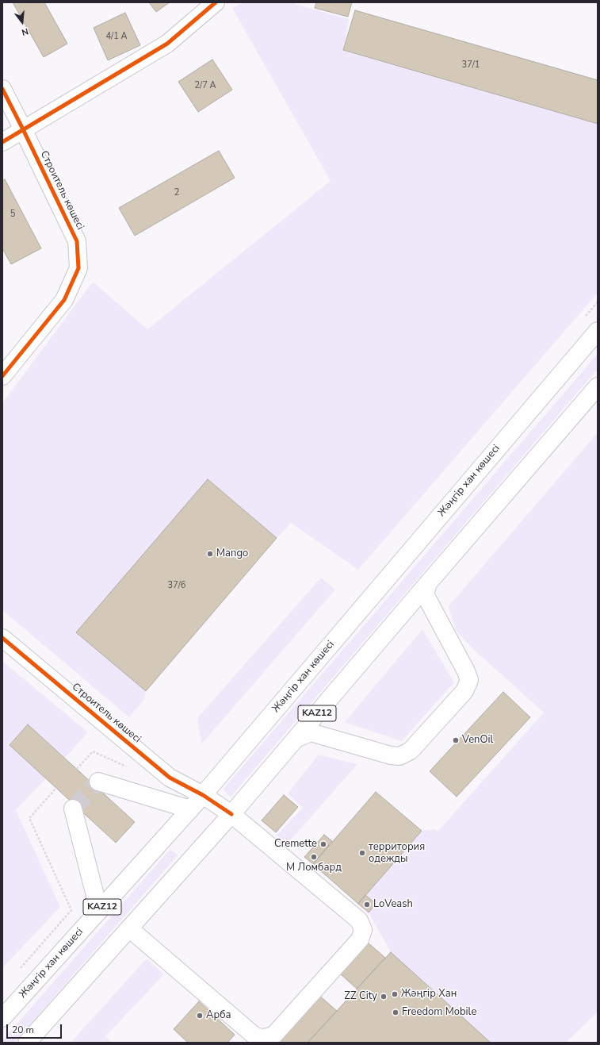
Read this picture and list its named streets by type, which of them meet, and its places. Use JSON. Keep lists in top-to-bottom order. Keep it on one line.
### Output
{"streets":{"main road":["Строитель көшесі","Жәңгір хан көшесі","KAZ12"]},"crossings":[["Строитель көшесі","Жәңгір хан көшесі"],["Строитель көшесі","KAZ12"]],"places":["Mango","VenOil","Cremette","территория одежды","М Ломбард","LoVeash","Жәңгір Хан","ZZ City","Freedom Mobile","Арба"],"house_numbers":["4/1 А","37/1","2/7 А","2","5","37/6"],"scale_bar":"20 m","north":"bottom"}
